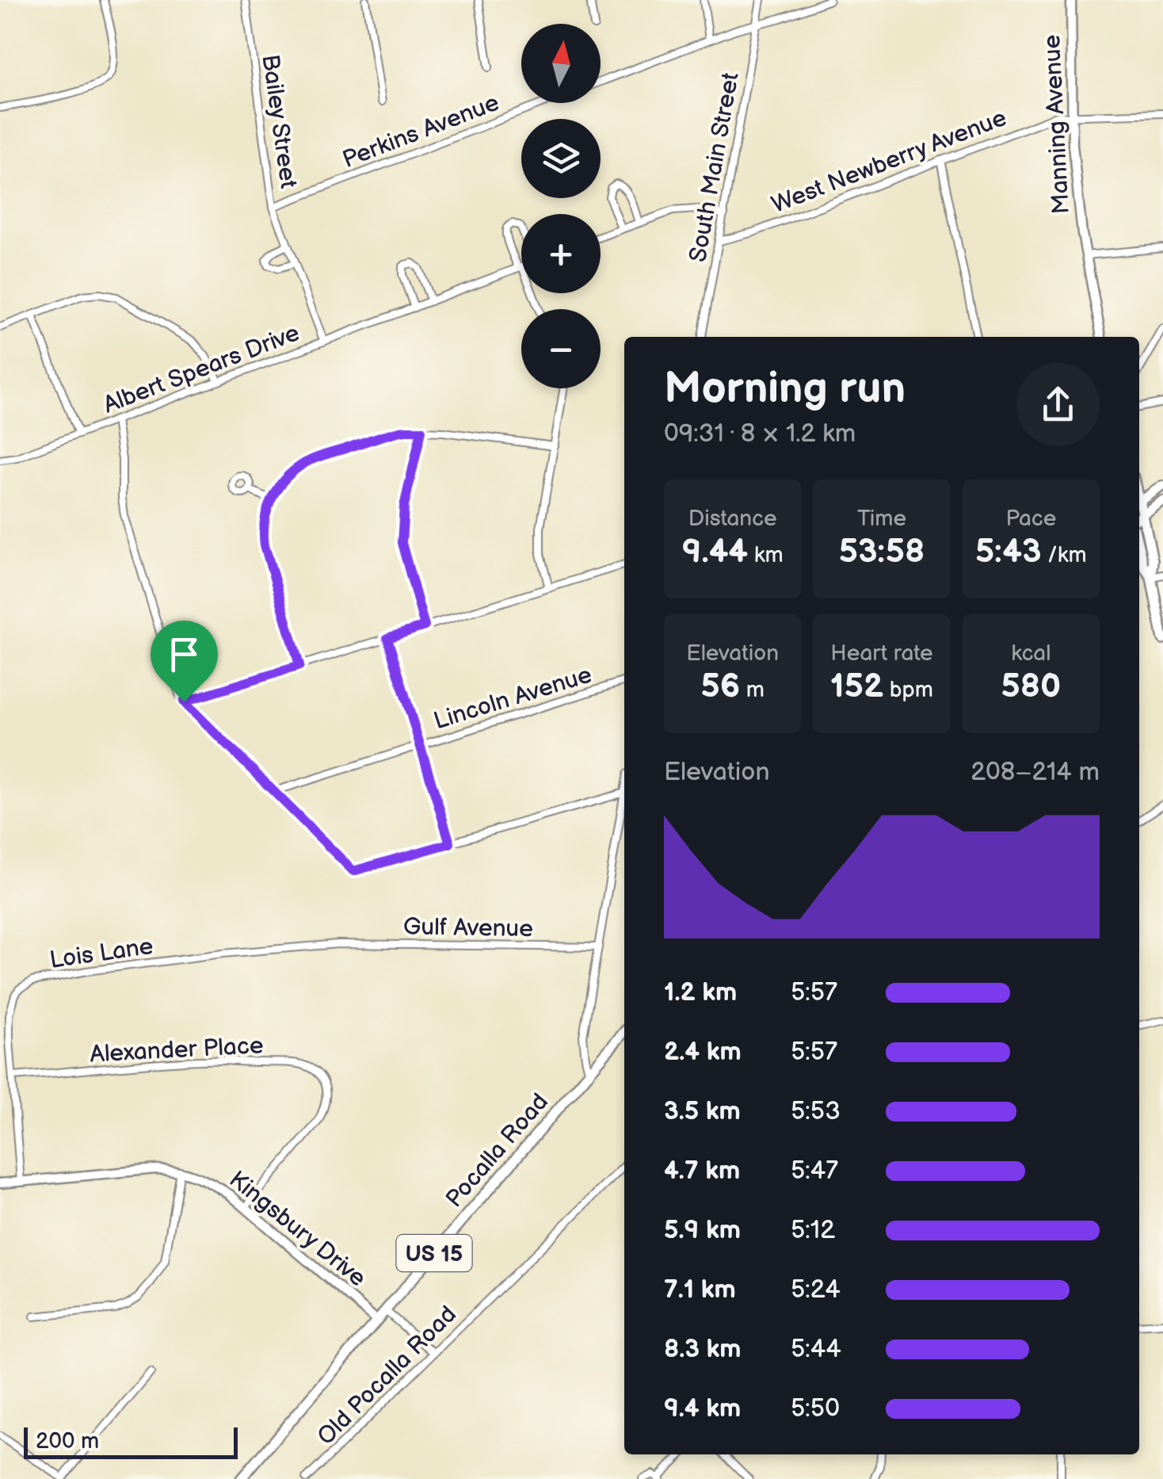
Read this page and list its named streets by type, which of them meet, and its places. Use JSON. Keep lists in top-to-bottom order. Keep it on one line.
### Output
{"streets":{"main road":["Pocalla Road","US 15"],"street":["Bailey Street","Manning Avenue","Perkins Avenue","West Newberry Avenue","South Main Street","Albert Spears Drive","Lincoln Avenue","Gulf Avenue","Lois Lane","Alexander Place","Kingsbury Drive","Old Pocalla Road"]},"crossings":[["Bailey Street","Perkins Avenue"],["Bailey Street","Albert Spears Drive"],["Manning Avenue","West Newberry Avenue"],["West Newberry Avenue","South Main Street"],["Gulf Avenue","Lois Lane"],["Lois Lane","Alexander Place"],["Lois Lane","Kingsbury Drive"],["Alexander Place","Kingsbury Drive"],["Pocalla Road","Kingsbury Drive"]],"scale_bar":"200 m","north":"top","page":{"map_buttons":["+","−"],"heading":["Morning run","09:31 · 8 × 1.2 km"],"stats":[["Distance","9.44 km"],["Time","53:58"],["Pace","5:43 /km"],["Elevation","56 m"],["Heart rate","152 bpm"],["kcal","580"]],"chart":["Elevation","208–214 m"],"list":[{"name":"1.2 km","note":"5:57"},{"name":"2.4 km","note":"5:57"},{"name":"3.5 km","note":"5:53"},{"name":"4.7 km","note":"5:47"},{"name":"5.9 km","note":"5:12"},{"name":"7.1 km","note":"5:24"},{"name":"8.3 km","note":"5:44"},{"name":"9.4 km","note":"5:50"}],"scale":"200 m"}}
